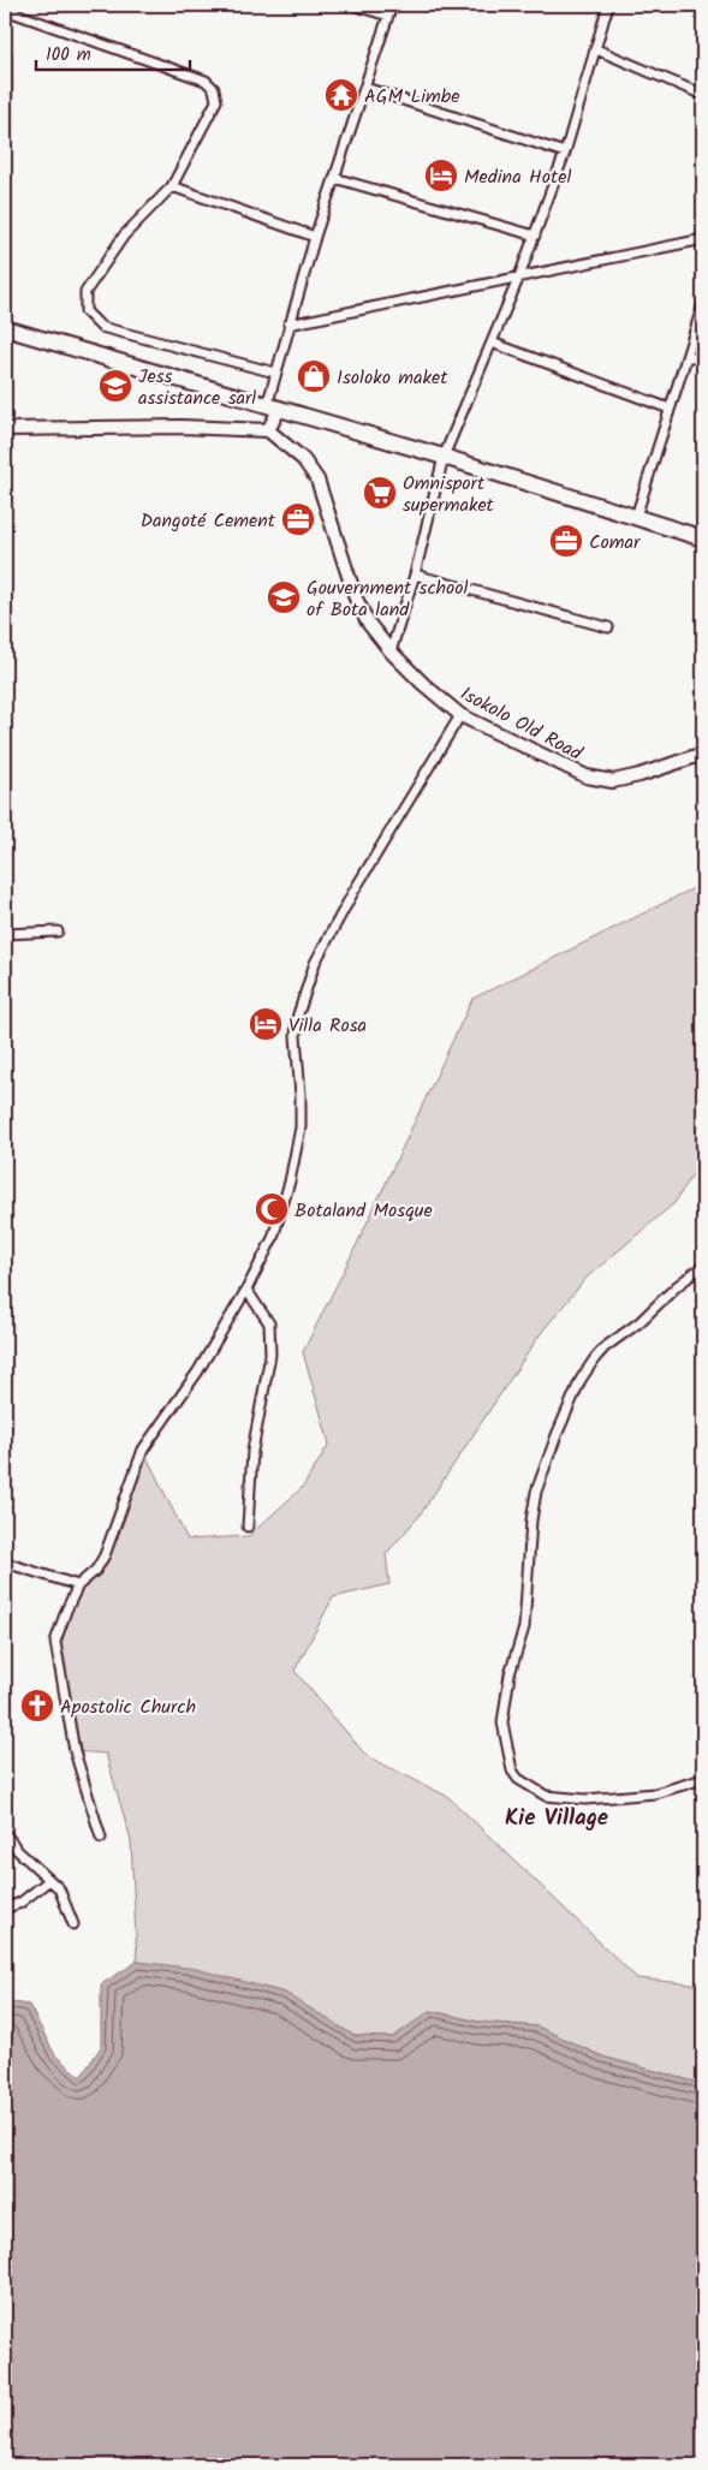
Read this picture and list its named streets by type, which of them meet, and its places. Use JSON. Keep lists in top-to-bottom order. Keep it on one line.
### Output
{"streets":{"street":["Isokolo Old Road"]},"districts":["Kie Village"],"places":{"temple":["AGM Limbe"],"hotel":["Medina Hotel","Villa Rosa"],"shop":["Isoloko maket"],"school or university":["Jess assistance sarl","Gouvernment school of Bota land"],"supermarket":["Omnisport supermaket"],"office":["Dangoté Cement","Comar"],"mosque":["Botaland Mosque"],"church":["Apostolic Church"]},"scale_bar":"100 m"}
